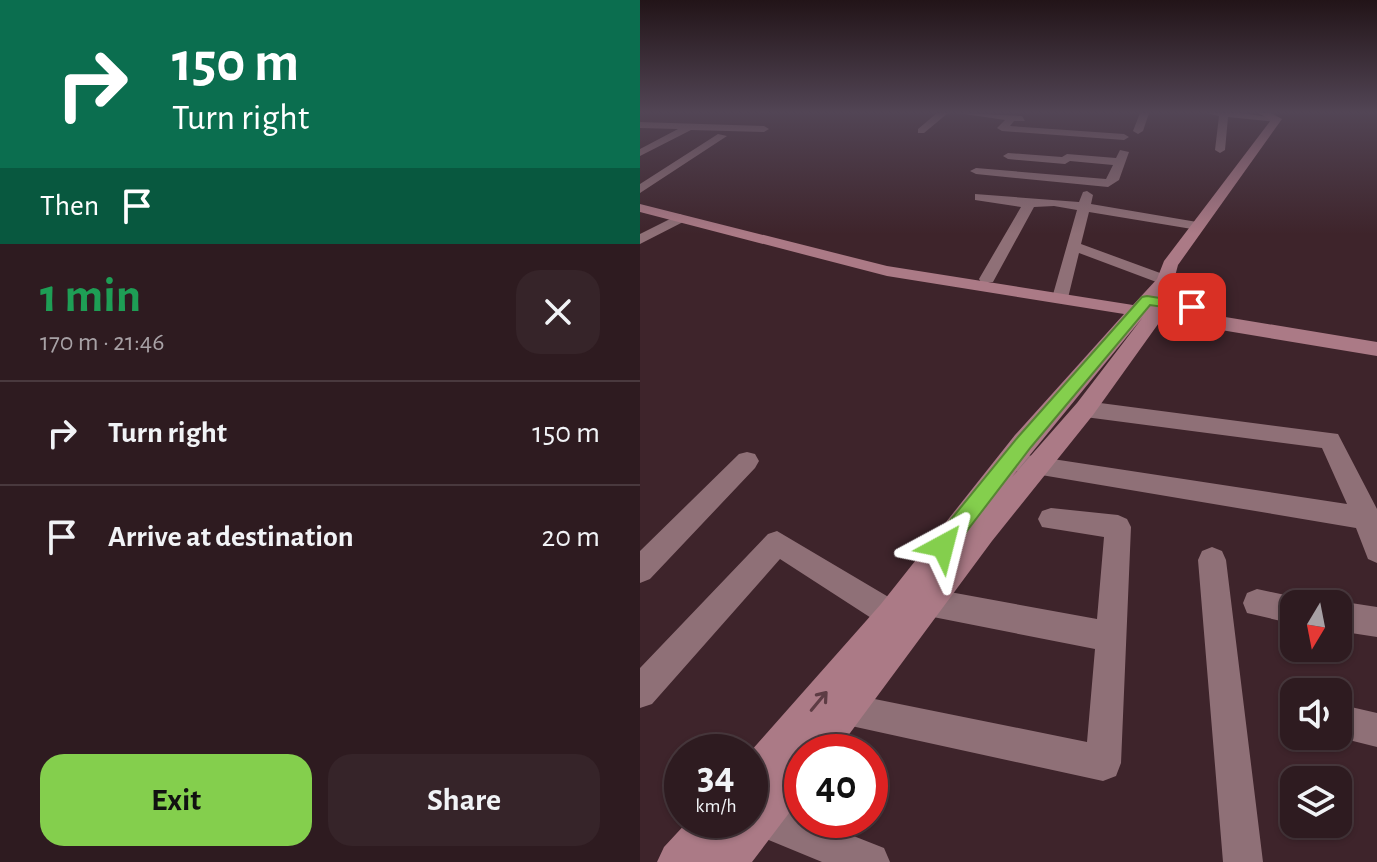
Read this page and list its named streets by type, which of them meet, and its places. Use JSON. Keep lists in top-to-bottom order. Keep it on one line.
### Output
{"north":"bottom","page":{"turn":["150 m","Turn right"],"then":"Then","heading":["1 min","170 m · 21:46"],"list":[{"name":"Turn right","value":"150 m"},{"name":"Arrive at destination","value":"20 m"}],"speed":"34 km/h","limit":"40","buttons":["Exit","Share"]}}
